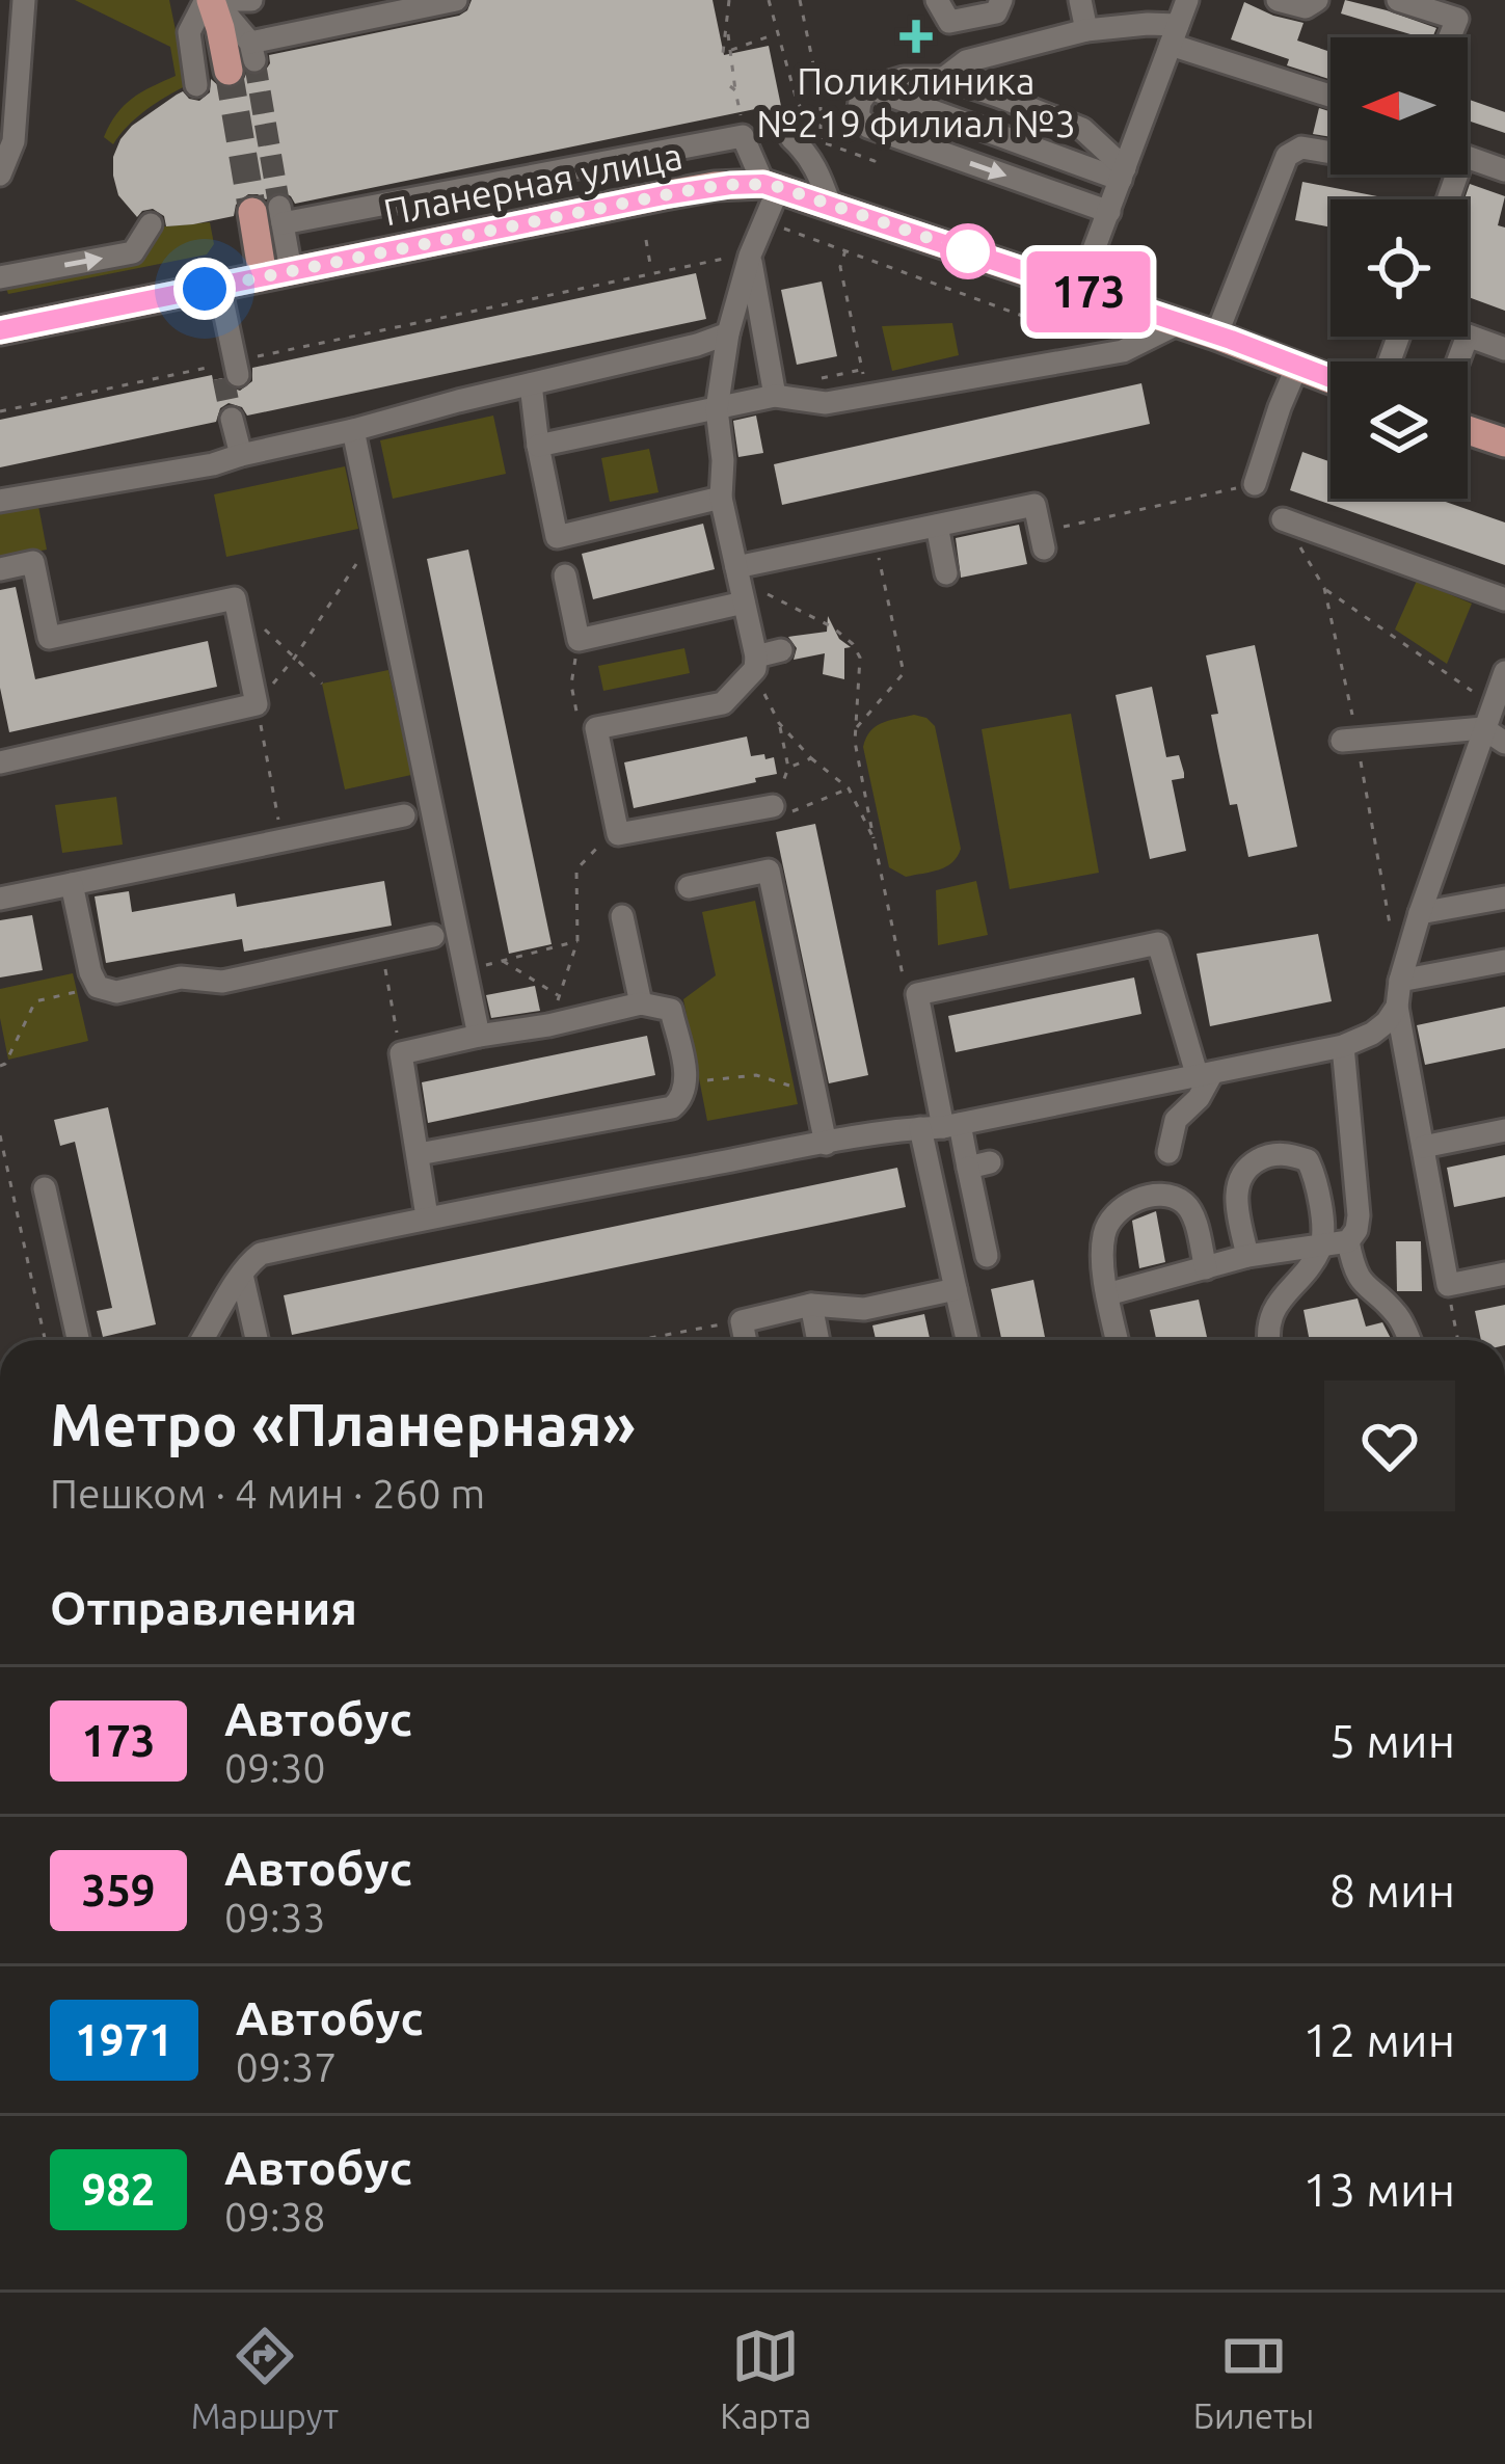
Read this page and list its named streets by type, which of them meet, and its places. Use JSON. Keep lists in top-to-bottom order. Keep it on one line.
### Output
{"streets":{"main road":["Планерная улица"]},"places":{"health":["Поликлиника №219 филиал №3"]},"lines":["bus line 173"],"north":"left","page":{"on_map":"173","heading":[["Метро «Планерная»","Пешком · 4 мин · 260 m"],"Отправления"],"list":[{"mark":"173","name":"Автобус","note":"09:30","value":"5 мин"},{"mark":"359","name":"Автобус","note":"09:33","value":"8 мин"},{"mark":"1971","name":"Автобус","note":"09:37","value":"12 мин"},{"mark":"982","name":"Автобус","note":"09:38","value":"13 мин"}],"tabs":["Маршрут","Карта","Билеты"]}}
